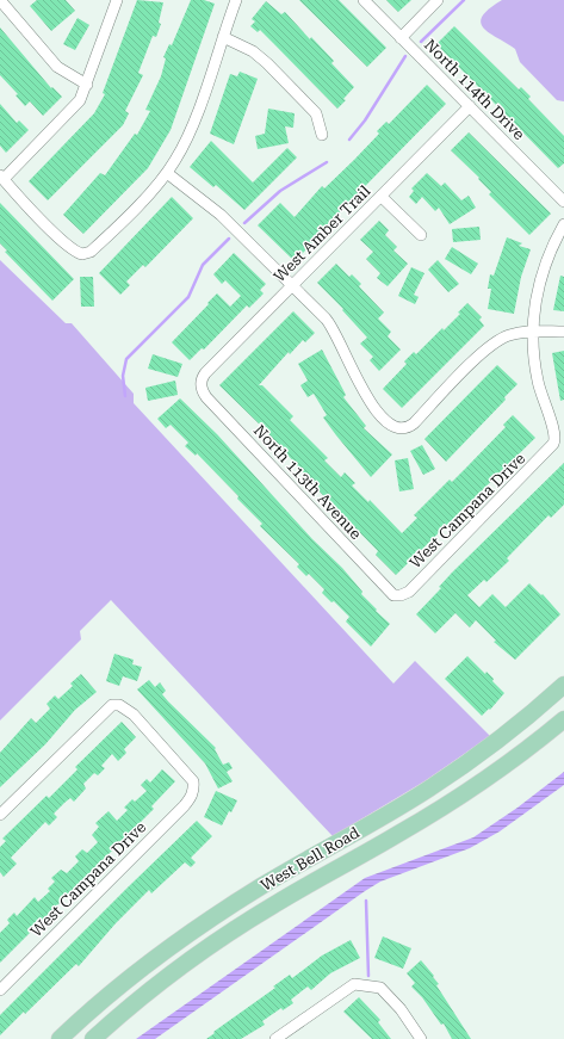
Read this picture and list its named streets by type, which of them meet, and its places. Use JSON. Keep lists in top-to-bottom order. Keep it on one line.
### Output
{"streets":{"main road":["West Bell Road"],"street":["North 114th Drive","West Amber Trail","North 113th Avenue","West Campana Drive"]},"crossings":[["North 114th Drive","West Amber Trail"],["West Amber Trail","North 113th Avenue"],["North 113th Avenue","West Campana Drive"]]}
